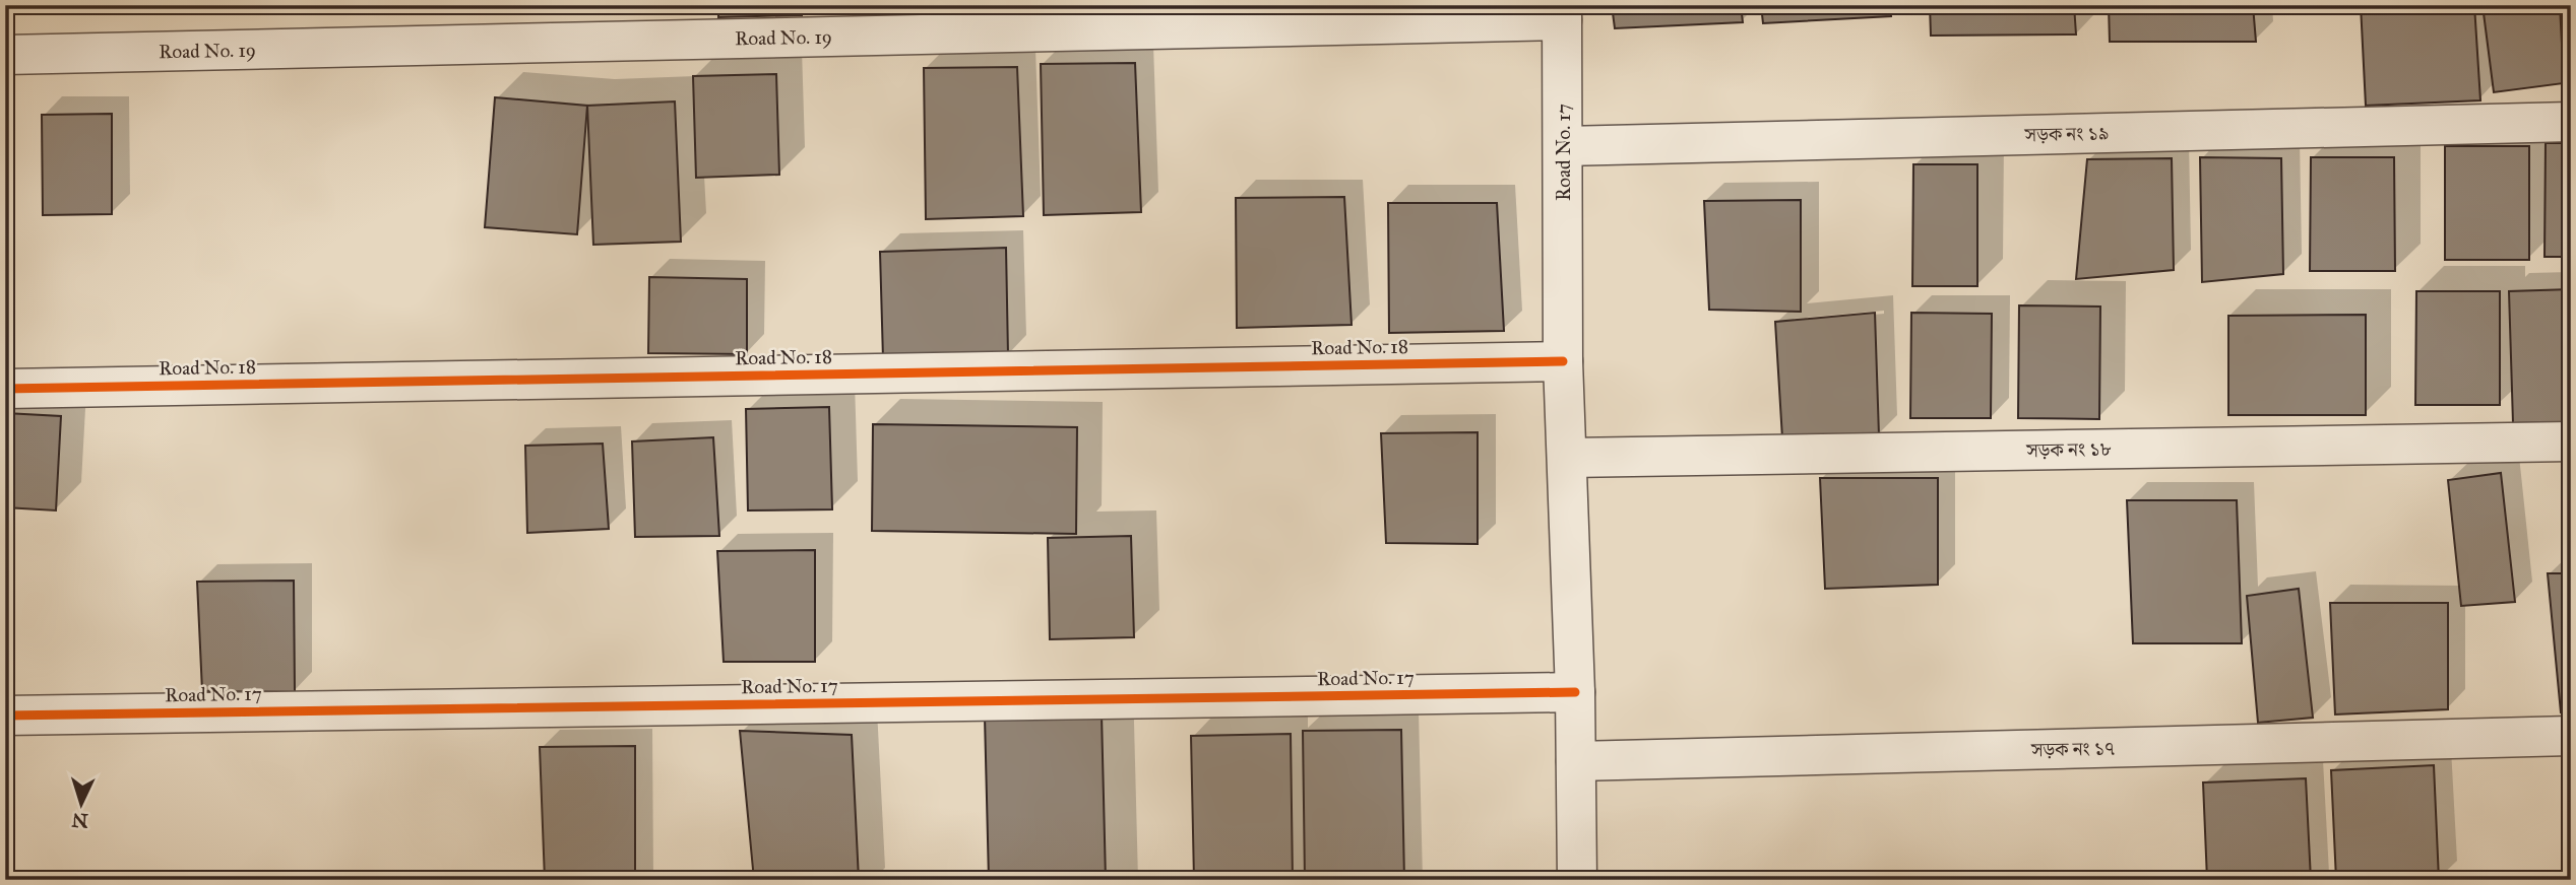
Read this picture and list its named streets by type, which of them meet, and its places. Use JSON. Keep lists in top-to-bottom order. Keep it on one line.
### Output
{"streets":{"street":["Road No. 19","সড়ক নং ১৯","Road No. 17","Road No. 18","সড়ক নং ১৮","সড়ক নং ১৭"]},"crossings":[["Road No. 19","Road No. 17"],["সড়ক নং ১৯","Road No. 17"],["Road No. 17","Road No. 18"],["Road No. 17","সড়ক নং ১৮"]],"north":"bottom"}
